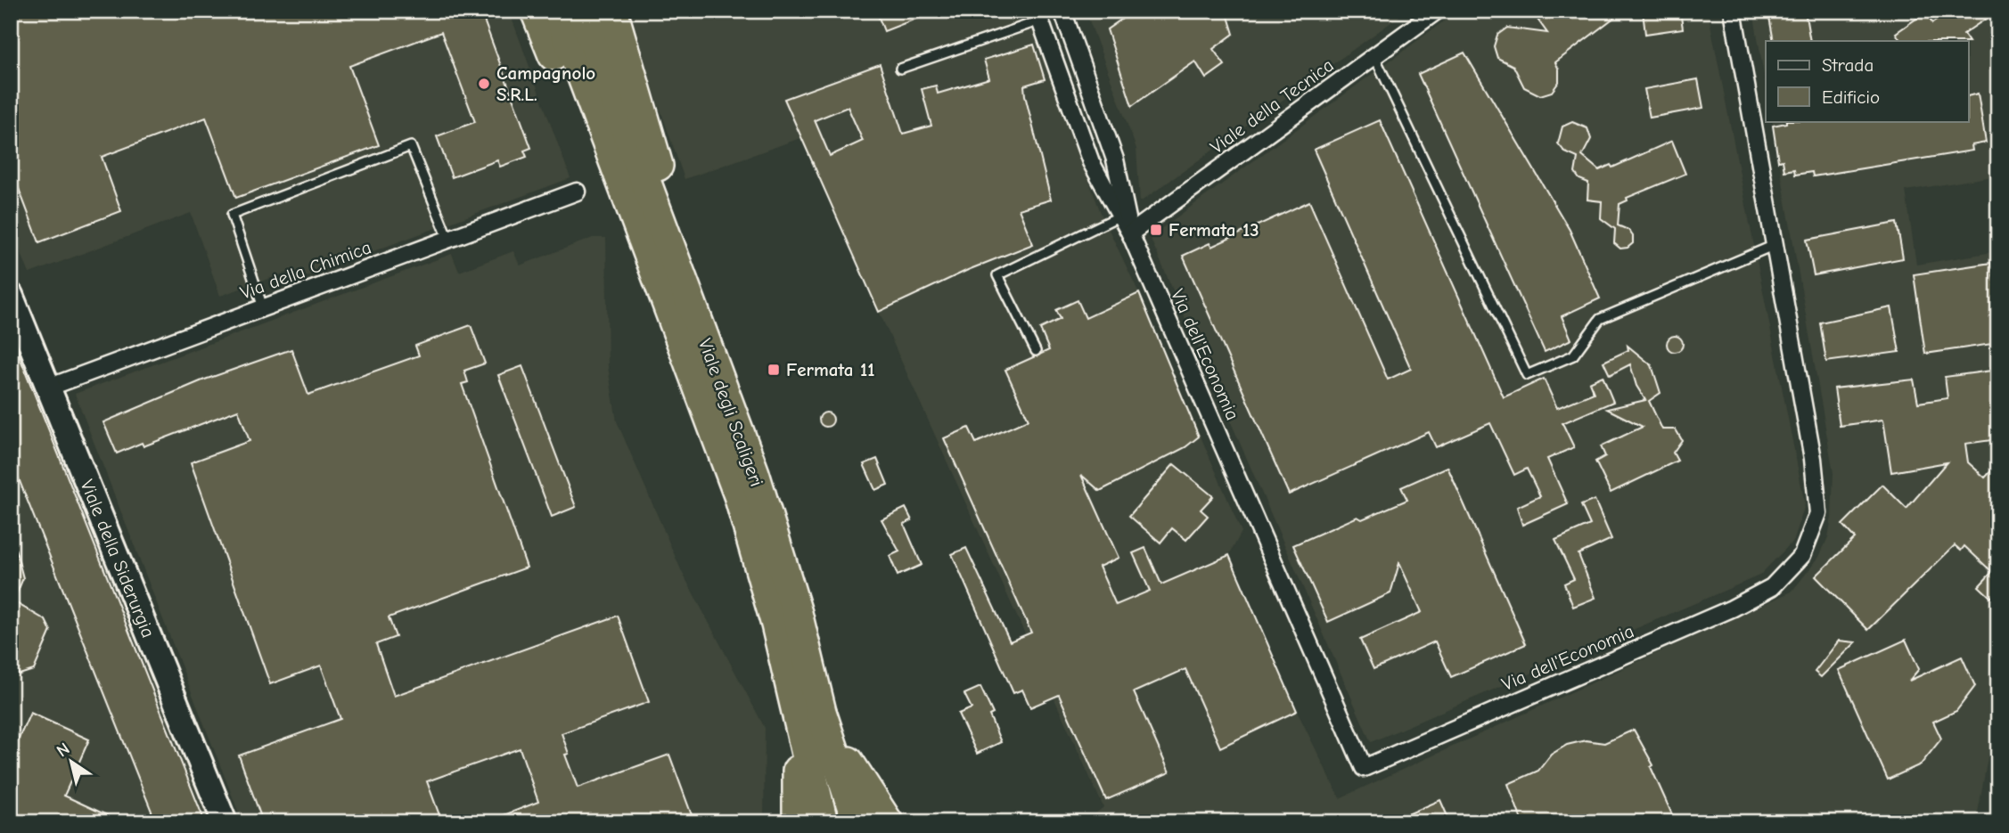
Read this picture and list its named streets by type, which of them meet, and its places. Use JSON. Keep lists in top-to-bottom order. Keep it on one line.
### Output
{"streets":{"highway":["Viale degli Scaligeri"],"street":["Viale della Tecnica","Via della Chimica","Via dell'Economia","Viale della Siderurgia"]},"crossings":[["Viale della Tecnica","Via dell'Economia"],["Via della Chimica","Viale della Siderurgia"]],"places":{"other":["Campagnolo S.R.L."],"transit":["Fermata 13","Fermata 11"]},"legend":["Strada","Edificio"],"north":"top left"}
